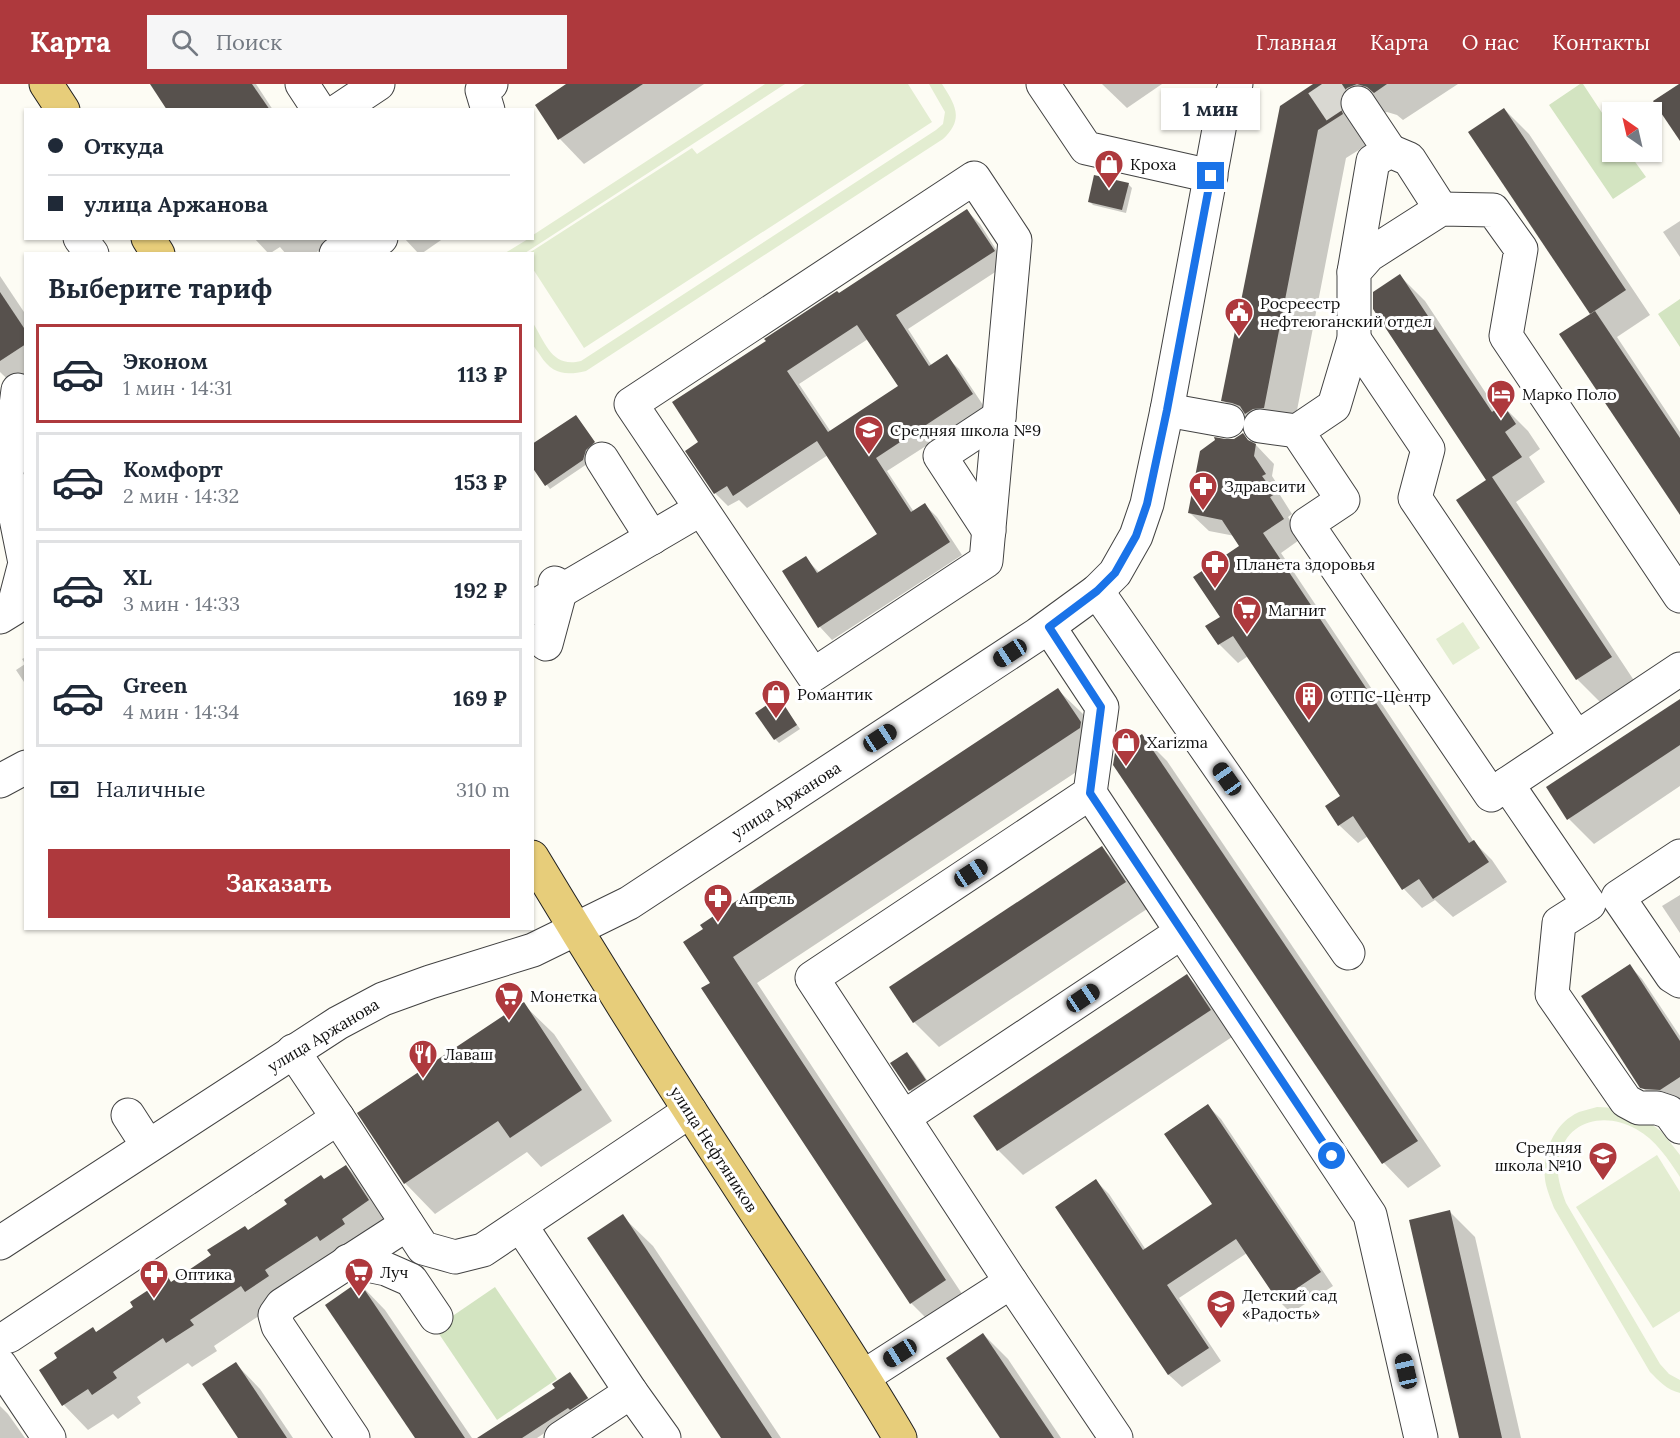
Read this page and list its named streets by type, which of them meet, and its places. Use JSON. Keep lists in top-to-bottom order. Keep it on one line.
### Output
{"streets":{"main road":["улица Нефтяников"],"street":["улица Аржанова"]},"crossings":[["улица Аржанова","улица Нефтяников"]],"places":{"shop":["Кроха","Романтик","Xarizma"],"public building":["Росреестр нефтеюганский отдел"],"hotel":["Марко Поло"],"school or university":["Средняя школа №9","Средняя школа №10","Детский сад «Радость»"],"pharmacy":["Здравсити","Планета здоровья","Апрель","Оптика"],"supermarket":["Магнит","Монетка","Луч"],"building":["ОТПС-Центр"],"restaurant":["Лаваш"]},"north":"top left","page":{"header":"Карта","search":"Поиск","nav":["Главная","Карта","О нас","Контакты"],"bubble":"1 мин","banner":["Откуда","улица Аржанова"],"heading":"Выберите тариф","list":[{"name":"Эконом","note":"1 мин · 14:31","value":"113 ₽"},{"name":"Комфорт","note":"2 мин · 14:32","value":"153 ₽"},{"name":"XL","note":"3 мин · 14:33","value":"192 ₽"},{"name":"Green","note":"4 мин · 14:34","value":"169 ₽"}],"pay":["Наличные","310 m"],"buttons":"Заказать"}}
